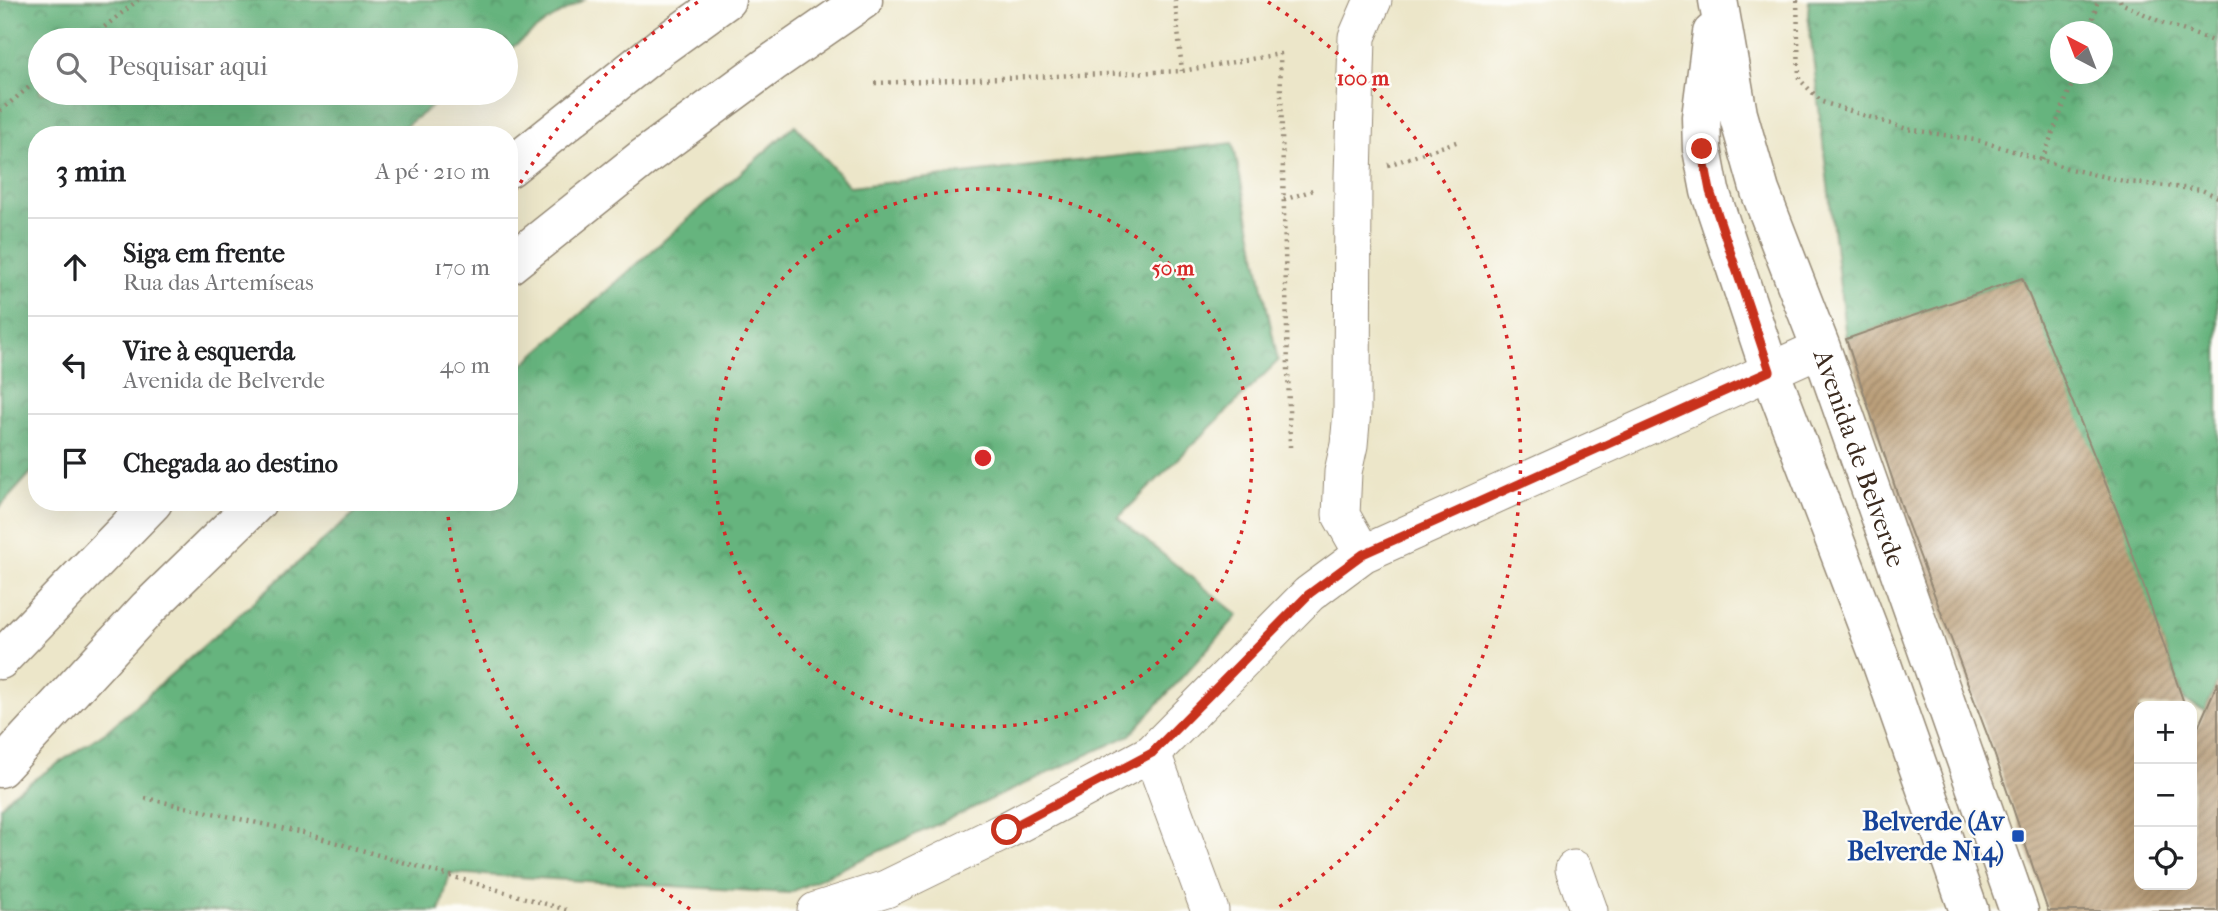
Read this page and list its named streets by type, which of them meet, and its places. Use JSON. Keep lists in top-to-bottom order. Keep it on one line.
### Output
{"streets":{"main road":["Avenida de Belverde"]},"places":{"transit":["Belverde (Av Belverde N14)"]},"north":"top left","page":{"search":"Pesquisar aqui","heading":["3 min","A pé · 210 m"],"list":[["Siga em frente","Rua das Artemíseas","170 m"],["Vire à esquerda","Avenida de Belverde","40 m"],"Chegada ao destino"],"map_buttons":["+","−"]},"rings":["100 m","50 m"]}
